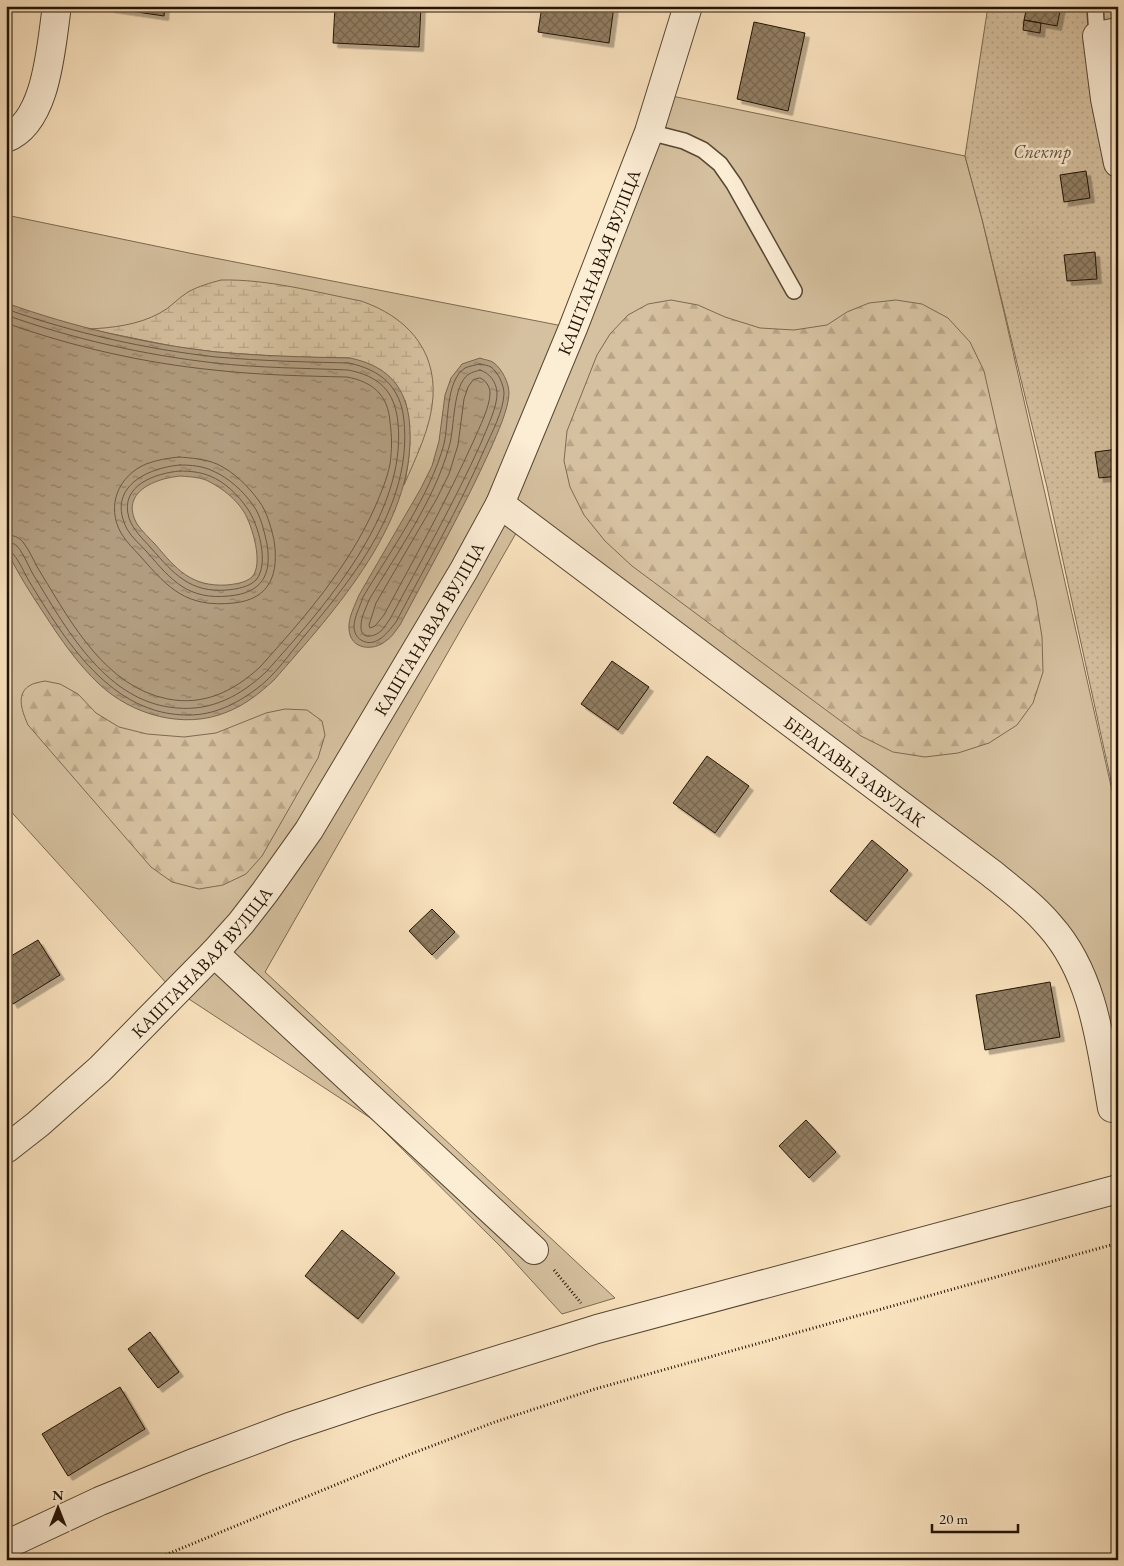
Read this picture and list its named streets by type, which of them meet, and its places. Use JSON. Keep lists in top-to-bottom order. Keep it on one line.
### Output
{"streets":{"street":["КАШТАНАВАЯ ВУЛІЦА","БЕРАГАВЫ ЗАВУЛАК"]},"crossings":[["КАШТАНАВАЯ ВУЛІЦА","БЕРАГАВЫ ЗАВУЛАК"]],"parks":["Спектр"],"scale_bar":"20 m","north":"top"}
